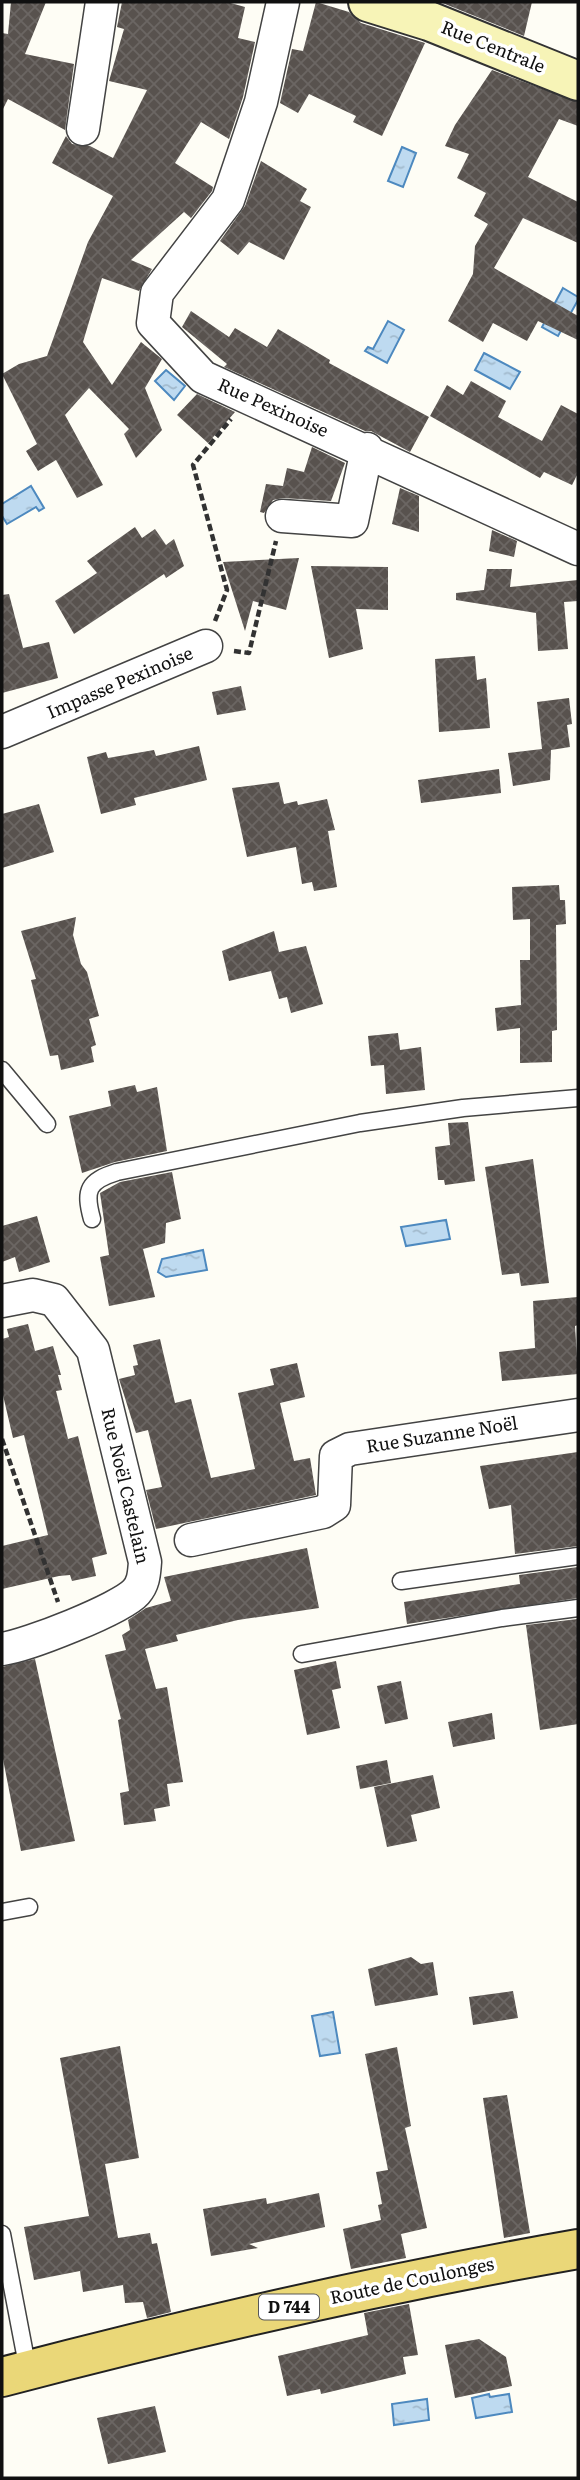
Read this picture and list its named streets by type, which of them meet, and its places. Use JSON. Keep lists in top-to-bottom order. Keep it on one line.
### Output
{"streets":{"main road":["Route de Coulonges","D 744"],"street":["Rue Centrale","Rue Pexinoise","Impasse Pexinoise","Rue Suzanne Noël","Rue Noël Castelain"]}}
